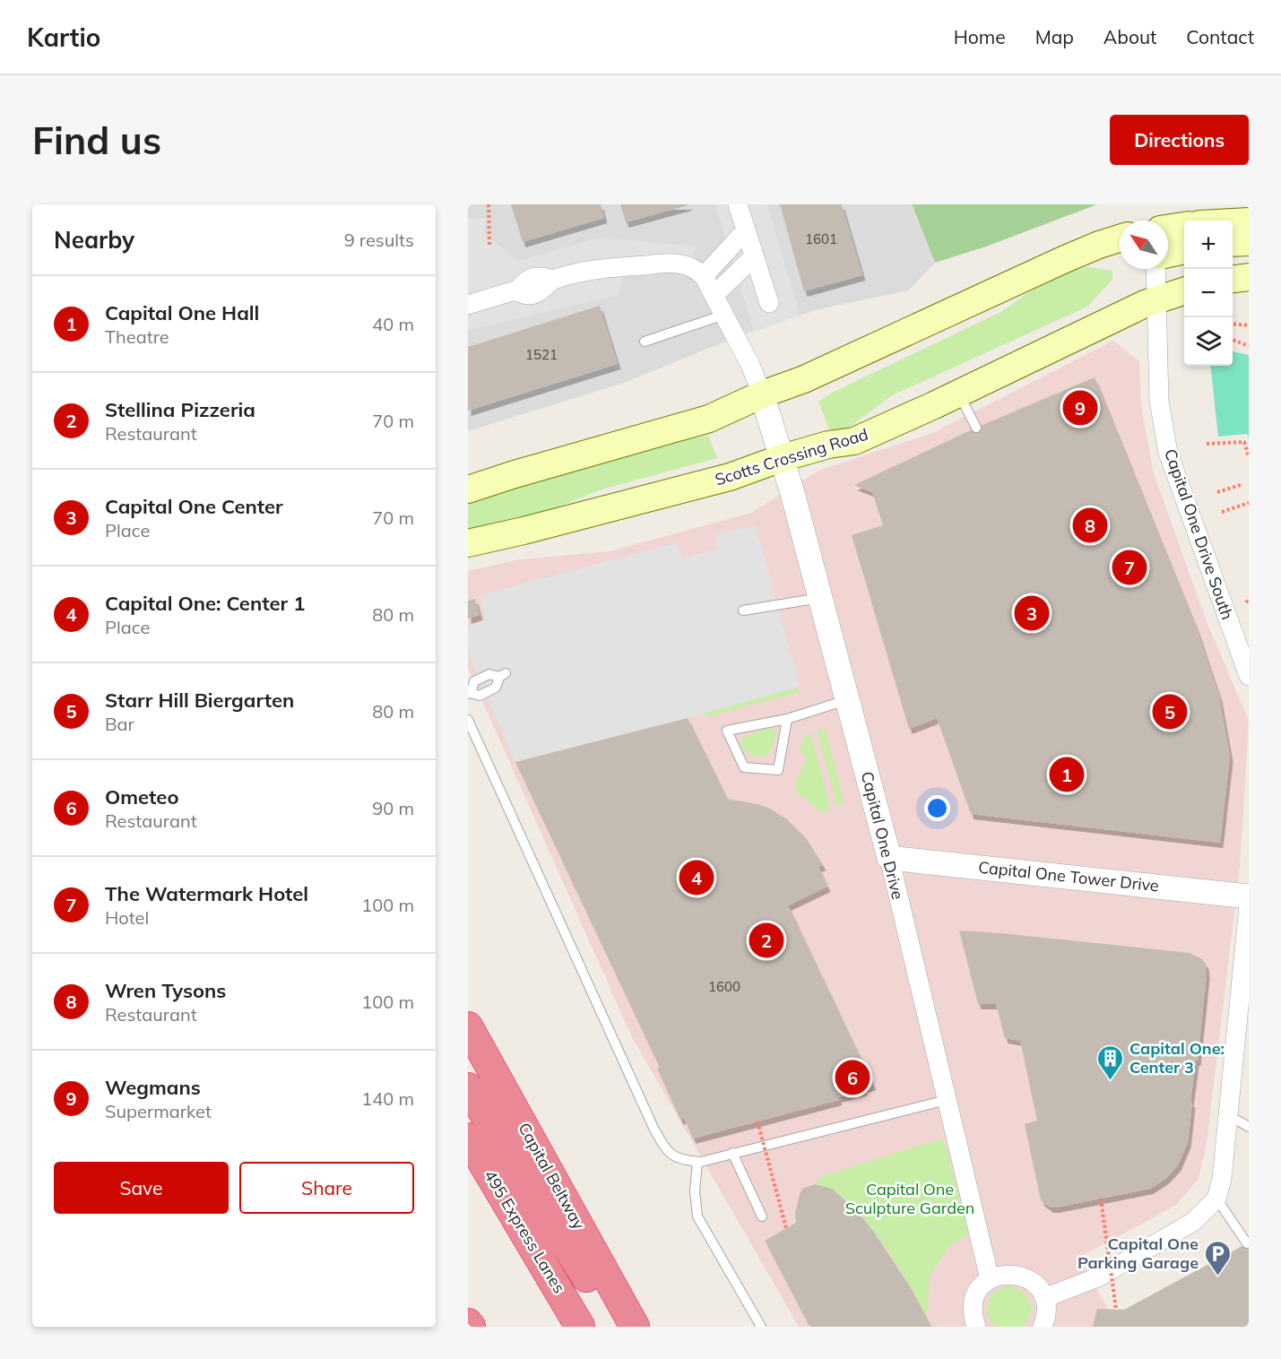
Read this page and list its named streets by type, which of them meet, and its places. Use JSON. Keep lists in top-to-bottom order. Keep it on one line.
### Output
{"streets":{"highway":["Capital Beltway","495 Express Lanes"],"main road":["Scotts Crossing Road"],"street":["Capital One Drive South","Capital One Drive","Capital One Tower Drive"]},"crossings":[["Scotts Crossing Road","Capital One Drive South"],["Scotts Crossing Road","Capital One Drive"],["Capital One Drive","Capital One Tower Drive"]],"parks":["Capital One Sculpture Garden"],"places":{"building":["Capital One: Center 3"],"parking":["Capital One Parking Garage"]},"house_numbers":["1601","1521","1600"],"north":"top left","page":{"header":"Kartio","nav":["Home","Map","About","Contact"],"buttons":["Directions",["Save","Share"]],"title":"Find us","heading":["Nearby","9 results"],"map_buttons":["+","−"],"list":[{"mark":"1","name":"Capital One Hall","note":"Theatre","value":"40 m"},{"mark":"2","name":"Stellina Pizzeria","note":"Restaurant","value":"70 m"},{"mark":"3","name":"Capital One Center","note":"Place","value":"70 m"},{"mark":"4","name":"Capital One: Center 1","note":"Place","value":"80 m"},{"mark":"5","name":"Starr Hill Biergarten","note":"Bar","value":"80 m"},{"mark":"6","name":"Ometeo","note":"Restaurant","value":"90 m"},{"mark":"7","name":"The Watermark Hotel","note":"Hotel","value":"100 m"},{"mark":"8","name":"Wren Tysons","note":"Restaurant","value":"100 m"},{"mark":"9","name":"Wegmans","note":"Supermarket","value":"140 m"}],"pins":["9","8","7","3","5","1","4","2","6"]}}
